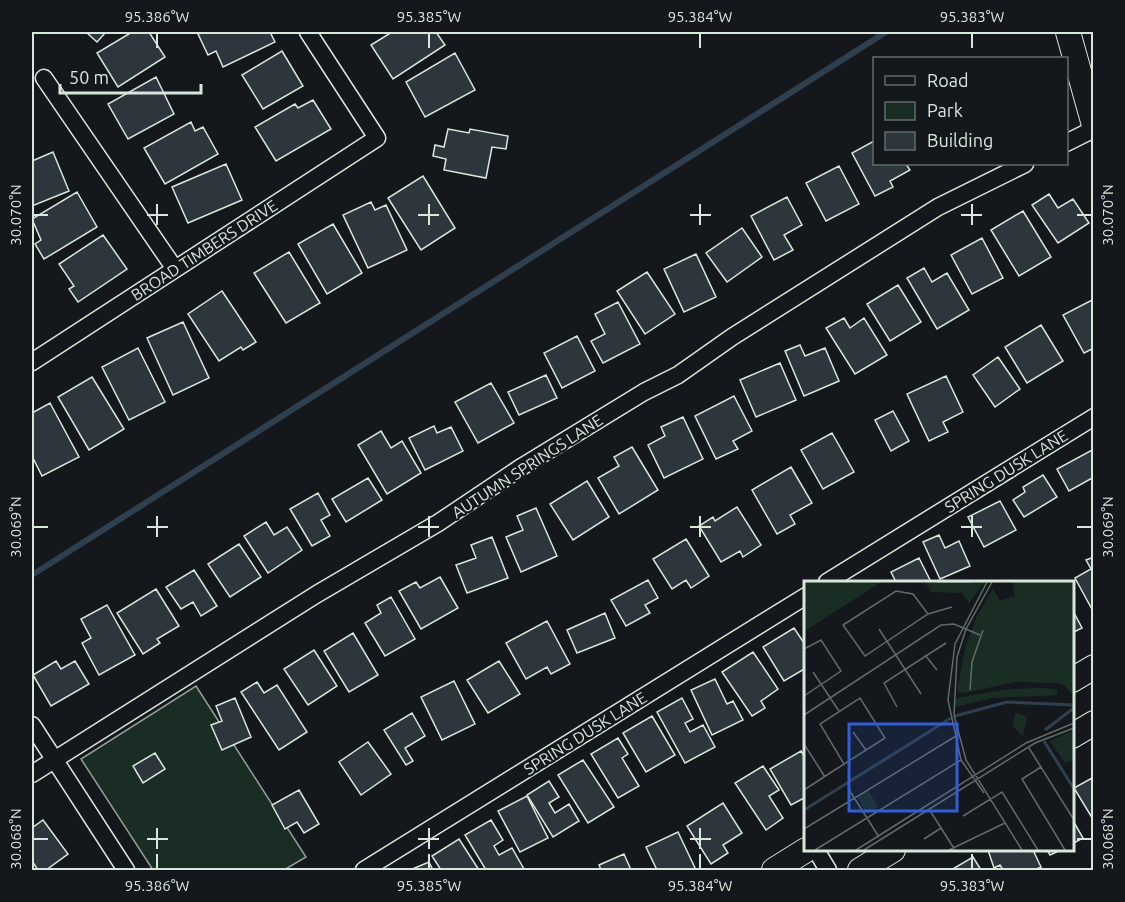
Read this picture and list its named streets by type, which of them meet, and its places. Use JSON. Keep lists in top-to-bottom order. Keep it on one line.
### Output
{"streets":{"street":["BROAD TIMBERS DRIVE","AUTUMN SPRINGS LANE","SPRING DUSK LANE"]},"legend":["Road","Park","Building"],"scale_bar":"50 m","coordinates":["95.386°W","95.385°W","95.384°W","95.383°W","30.070°N","30.069°N","30.068°N"]}
